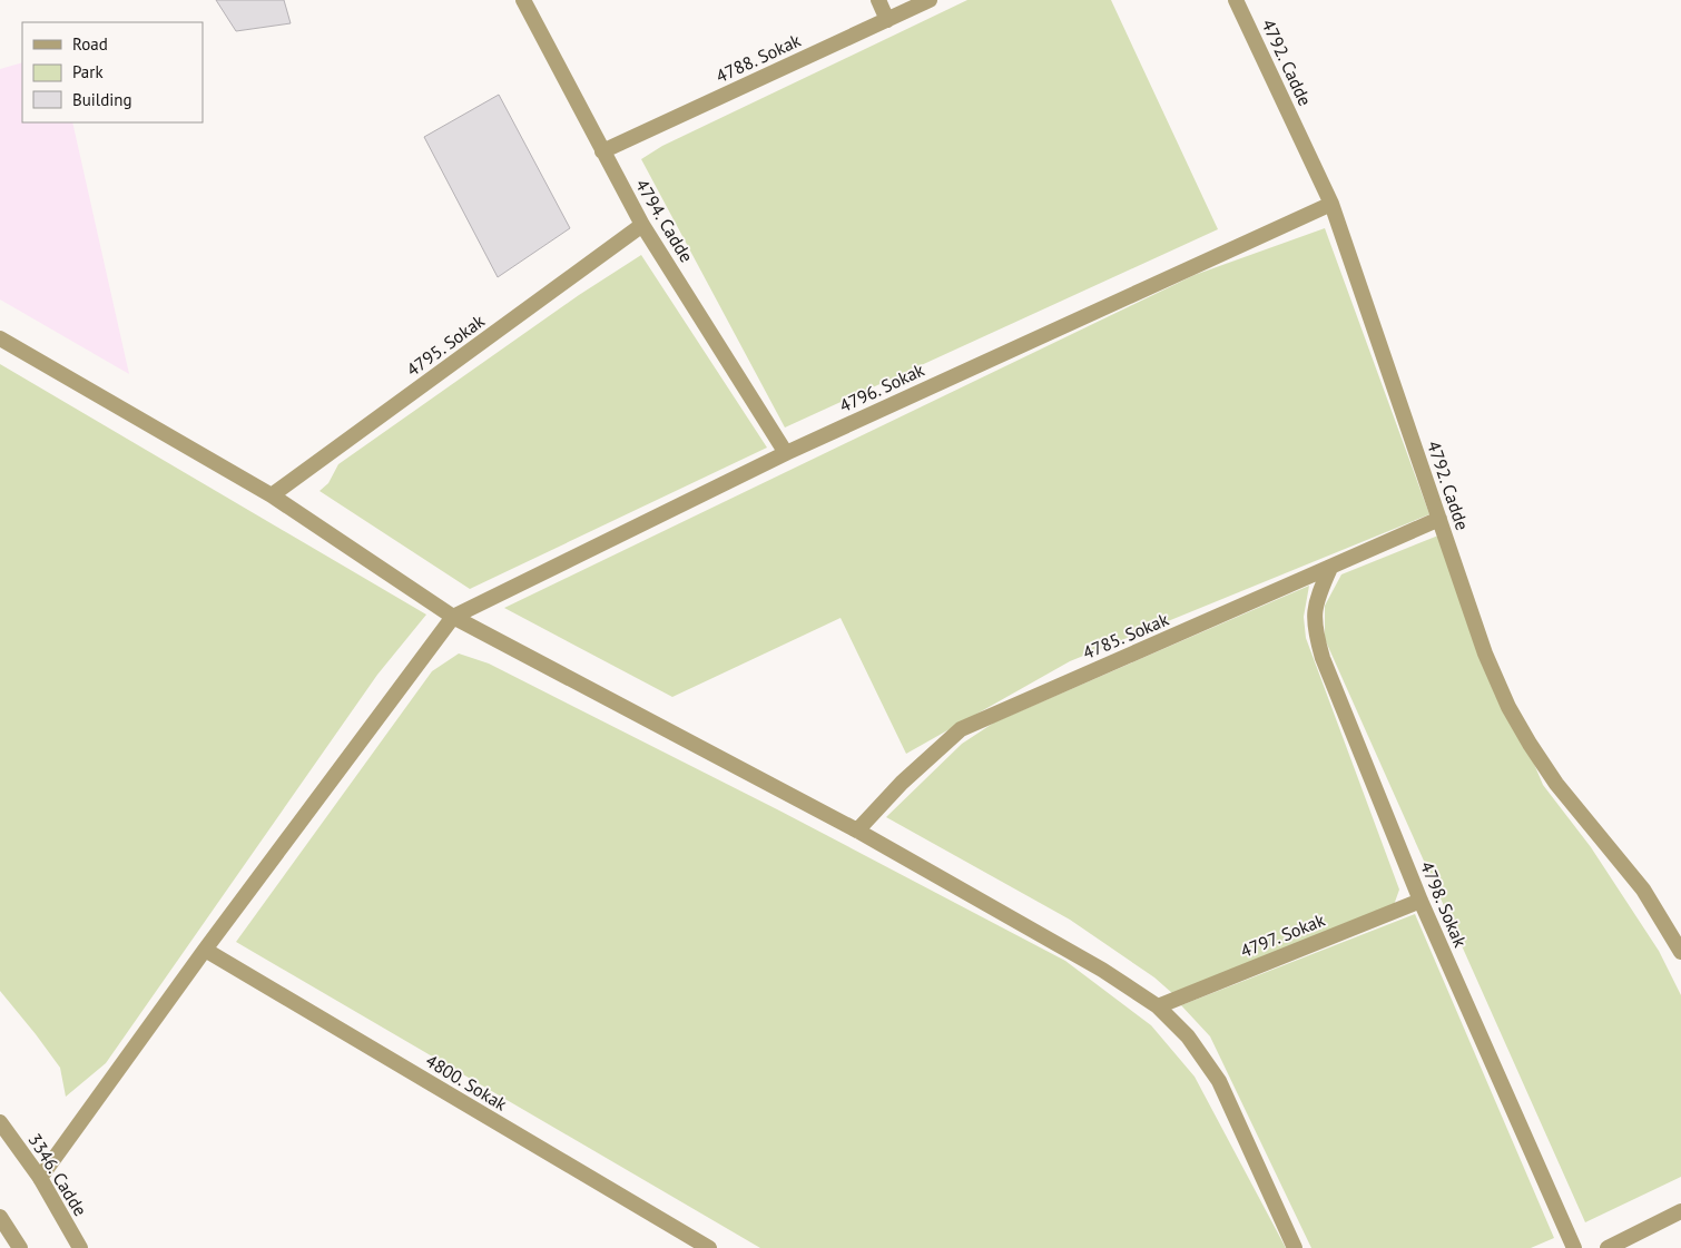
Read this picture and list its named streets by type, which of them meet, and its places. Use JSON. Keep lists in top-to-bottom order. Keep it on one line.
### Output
{"streets":{"street":["4788. Sokak","4792. Cadde","4794. Cadde","4795. Sokak","4796. Sokak","4785. Sokak","4798. Sokak","4797. Sokak","4800. Sokak","3346. Cadde"]},"crossings":[["4788. Sokak","4794. Cadde"],["4792. Cadde","4796. Sokak"],["4792. Cadde","4785. Sokak"],["4794. Cadde","4795. Sokak"],["4794. Cadde","4796. Sokak"],["4785. Sokak","4798. Sokak"],["4798. Sokak","4797. Sokak"]],"legend":["Road","Park","Building"]}
